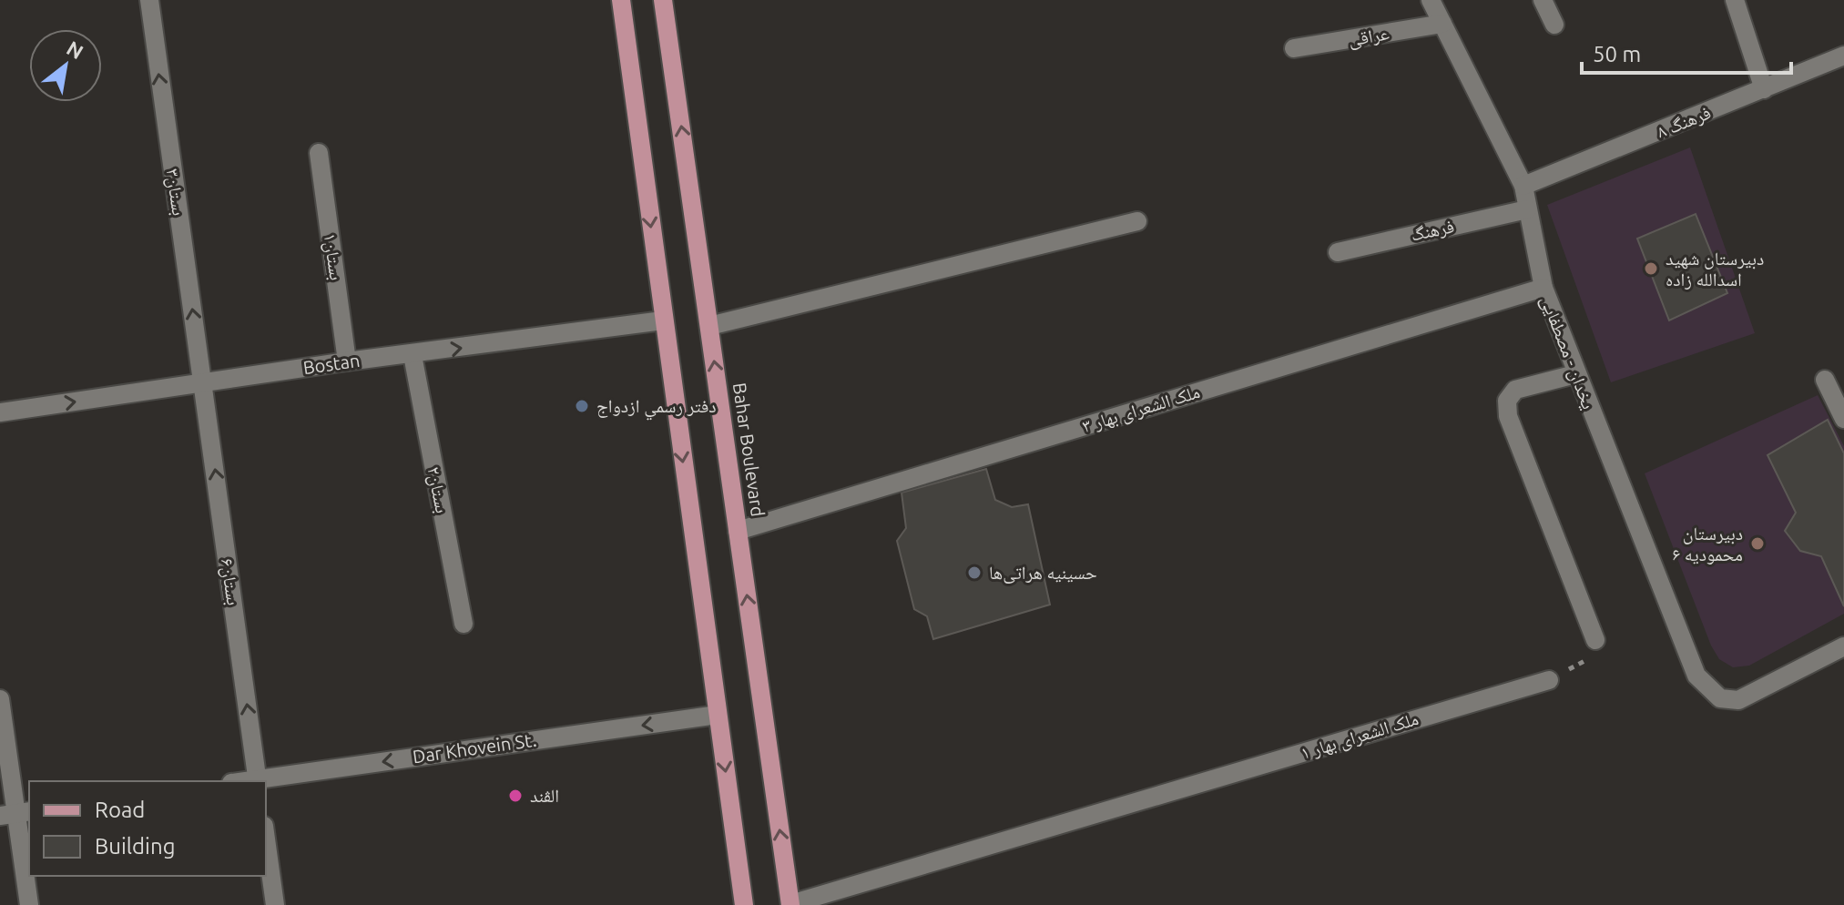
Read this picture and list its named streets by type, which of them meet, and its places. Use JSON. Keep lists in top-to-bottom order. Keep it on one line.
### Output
{"streets":{"main road":["Bahar Boulevard"],"street":["عراقی","فرهنگ ۸","بستان۳","فرهنگ","بستان۱","یخدان - مصطفایی","Bostan","ملک الشعرای بهار ۳","بستان۲","بستان۶","ملک الشعرای بهار ۱","Dar Khovein St."]},"crossings":[["عراقی","یخدان - مصطفایی"],["فرهنگ ۸","یخدان - مصطفایی"],["بستان۳","Bostan"],["بستان۳","بستان۶"],["فرهنگ","یخدان - مصطفایی"],["بستان۱","Bostan"],["یخدان - مصطفایی","ملک الشعرای بهار ۳"],["Bostan","بستان۲"],["Bostan","بستان۶"],["ملک الشعرای بهار ۳","Bahar Boulevard"],["Bahar Boulevard","ملک الشعرای بهار ۱"],["بستان۶","Dar Khovein St."]],"one_way":["بستان۳","Bostan","بستان۶","Dar Khovein St."],"places":["دبیرستان شهید اسدالله زاده","دفتر رسمي ازدواج","دبیرستان محمودیه ۶","حسینیه هراتی‌ها","الڤند"],"legend":["Road","Building"],"scale_bar":"50 m","north":"top right"}
